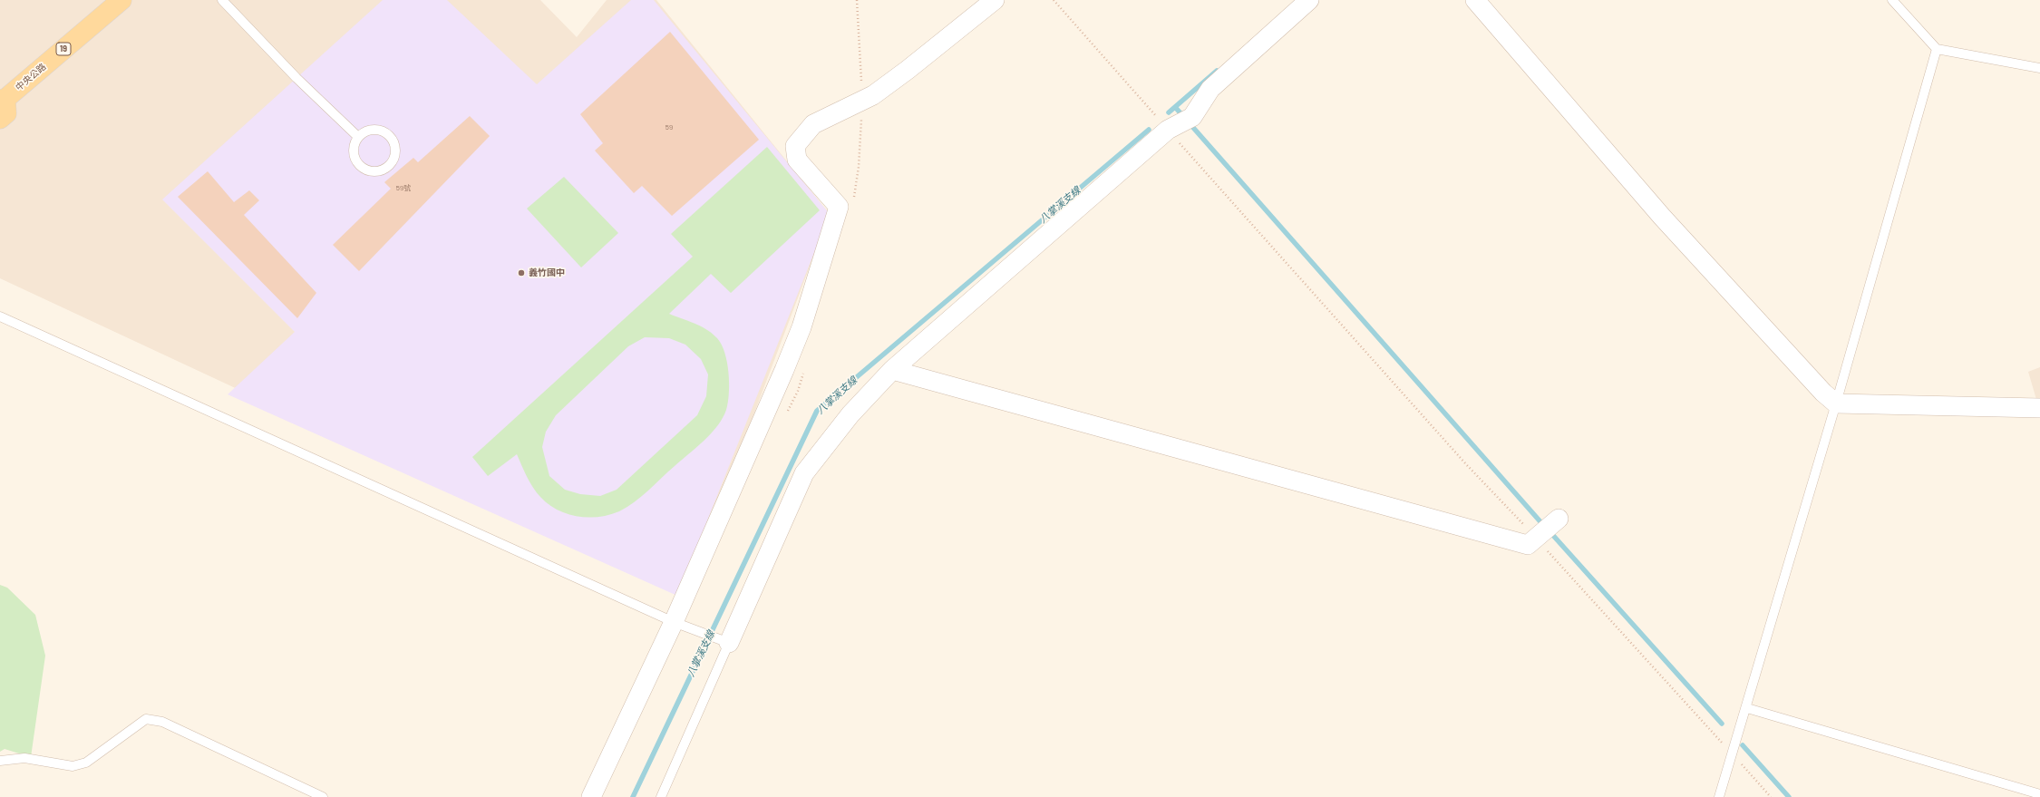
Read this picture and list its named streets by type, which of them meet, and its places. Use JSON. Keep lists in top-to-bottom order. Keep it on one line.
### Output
{"streets":{"main road":["19","中央公路"]},"water":["八掌溪支線"],"places":["義竹國中"],"house_numbers":["59","59號"]}
